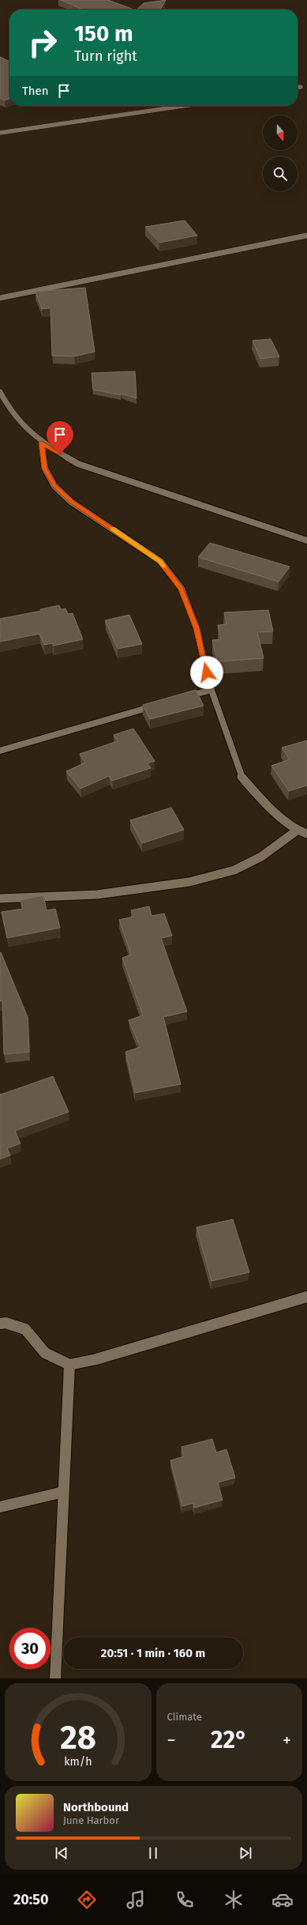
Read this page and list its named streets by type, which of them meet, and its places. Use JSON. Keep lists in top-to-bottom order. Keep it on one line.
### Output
{"north":"bottom","page":{"turn":["150 m","Turn right"],"then":"Then","limit":"30","trip":"20:51 · 1 min · 160 m","tile":"Climate","heat":["−","22°","+"],"song":["Northbound","June Harbor"],"tabs":"20:50","gauge":["28","km/h"]}}
